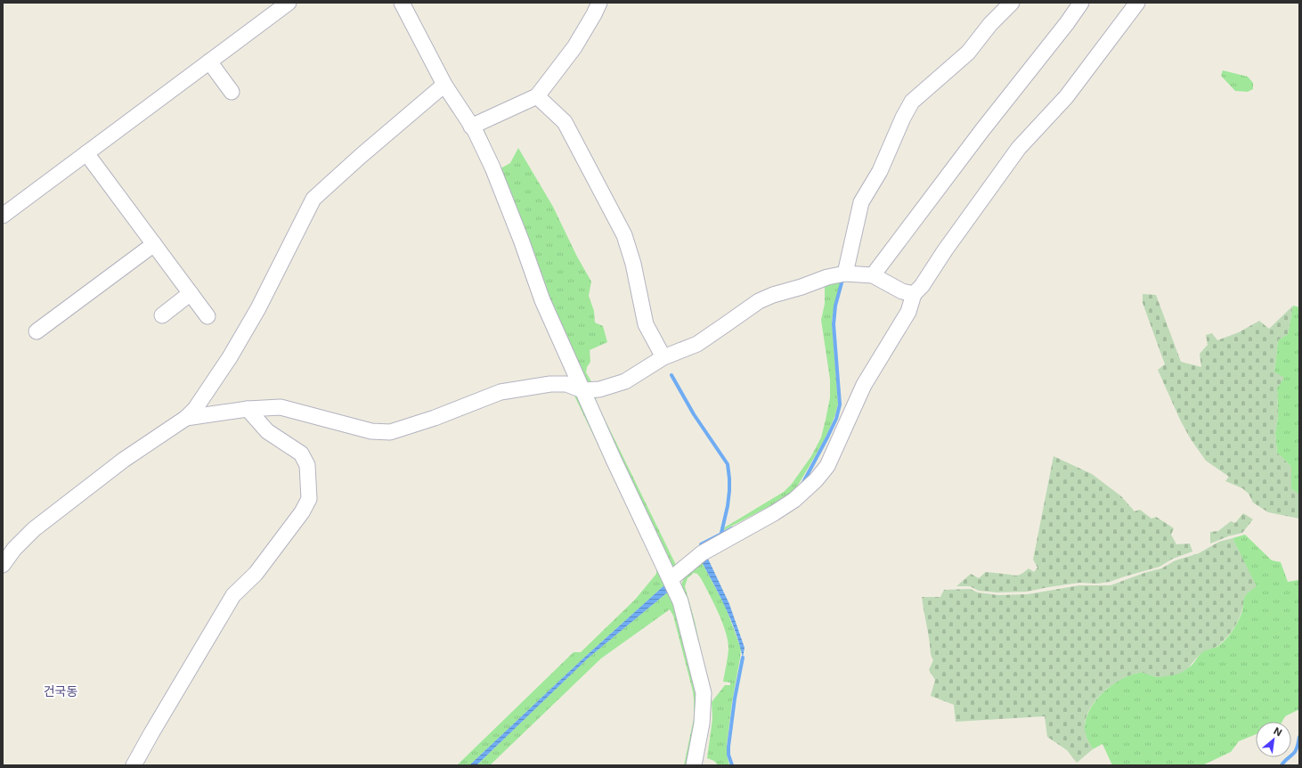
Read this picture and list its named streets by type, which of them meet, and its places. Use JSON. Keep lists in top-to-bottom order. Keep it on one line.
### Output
{"districts":["건국동"],"north":"top right"}
